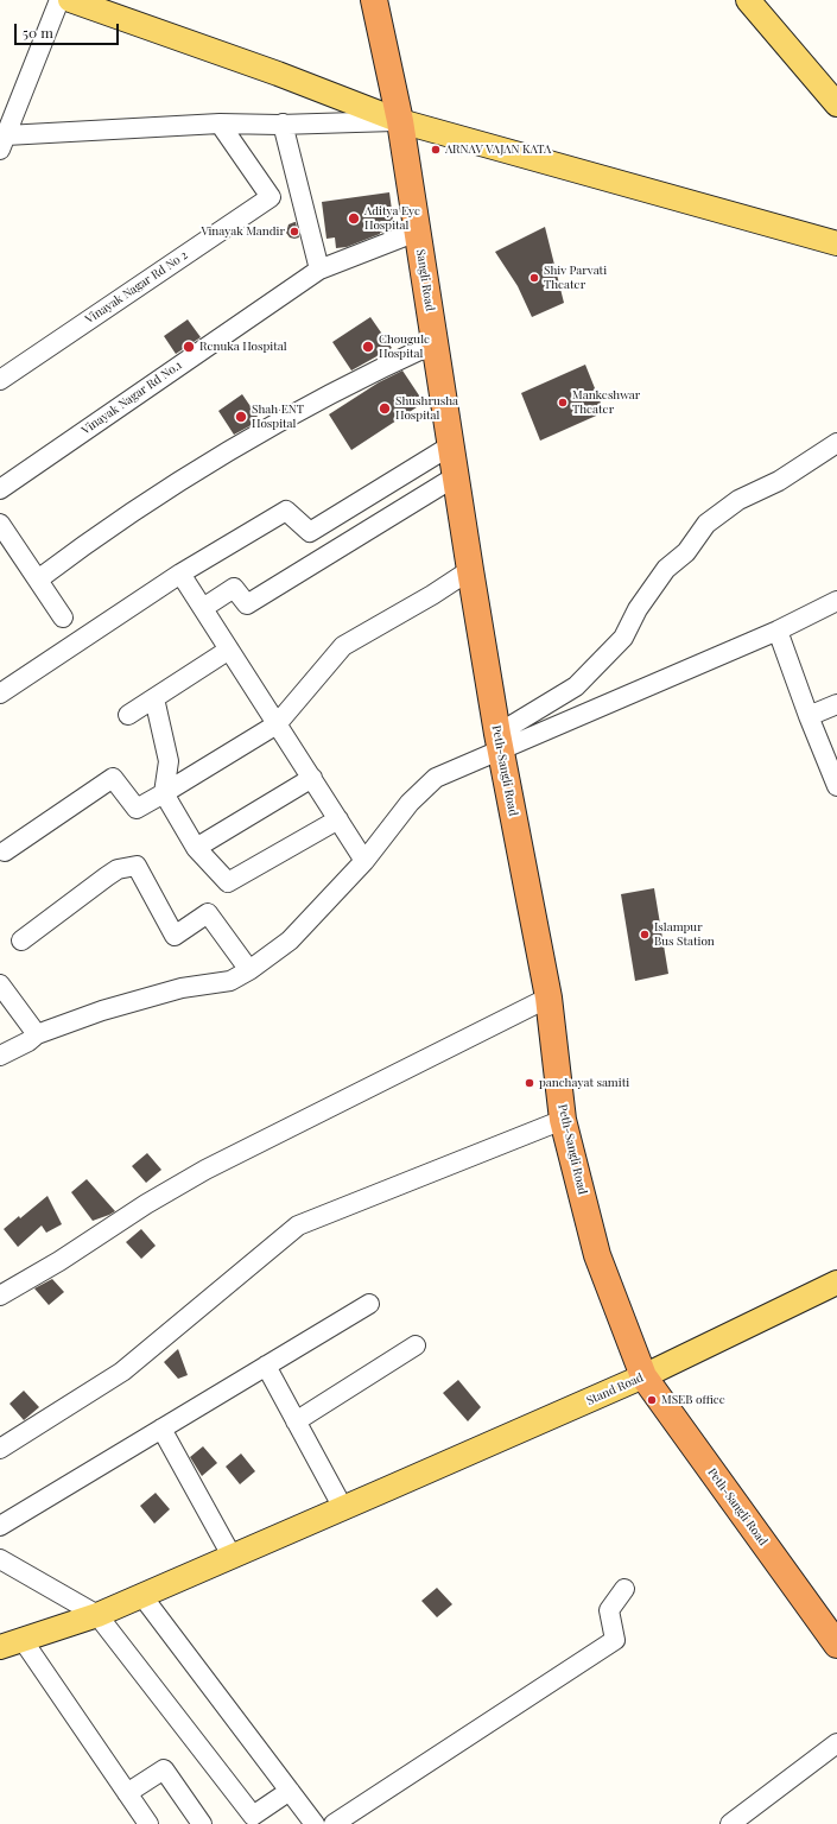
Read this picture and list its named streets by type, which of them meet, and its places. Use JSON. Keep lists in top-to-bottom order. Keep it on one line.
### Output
{"streets":{"highway":["Sangli Road","Peth-Sangli Road"],"main road":["Stand Road"],"street":["Vinayak Nagar Rd No 2","Vinayak Nagar Rd No.1"]},"crossings":[["Sangli Road","Vinayak Nagar Rd No.1"],["Sangli Road","Peth-Sangli Road"],["Peth-Sangli Road","Stand Road"]],"places":["ARNAV VAJAN KATA","Aditya Eye Hospital","Vinayak Mandir","Shiv Parvati Theater","Renuka Hospital","Chougule Hospital","Mankeshwar Theater","Shushrusha Hospital","Shah ENT Hospital","Islampur Bus Station","panchayat samiti","MSEB office"],"scale_bar":"50 m"}
